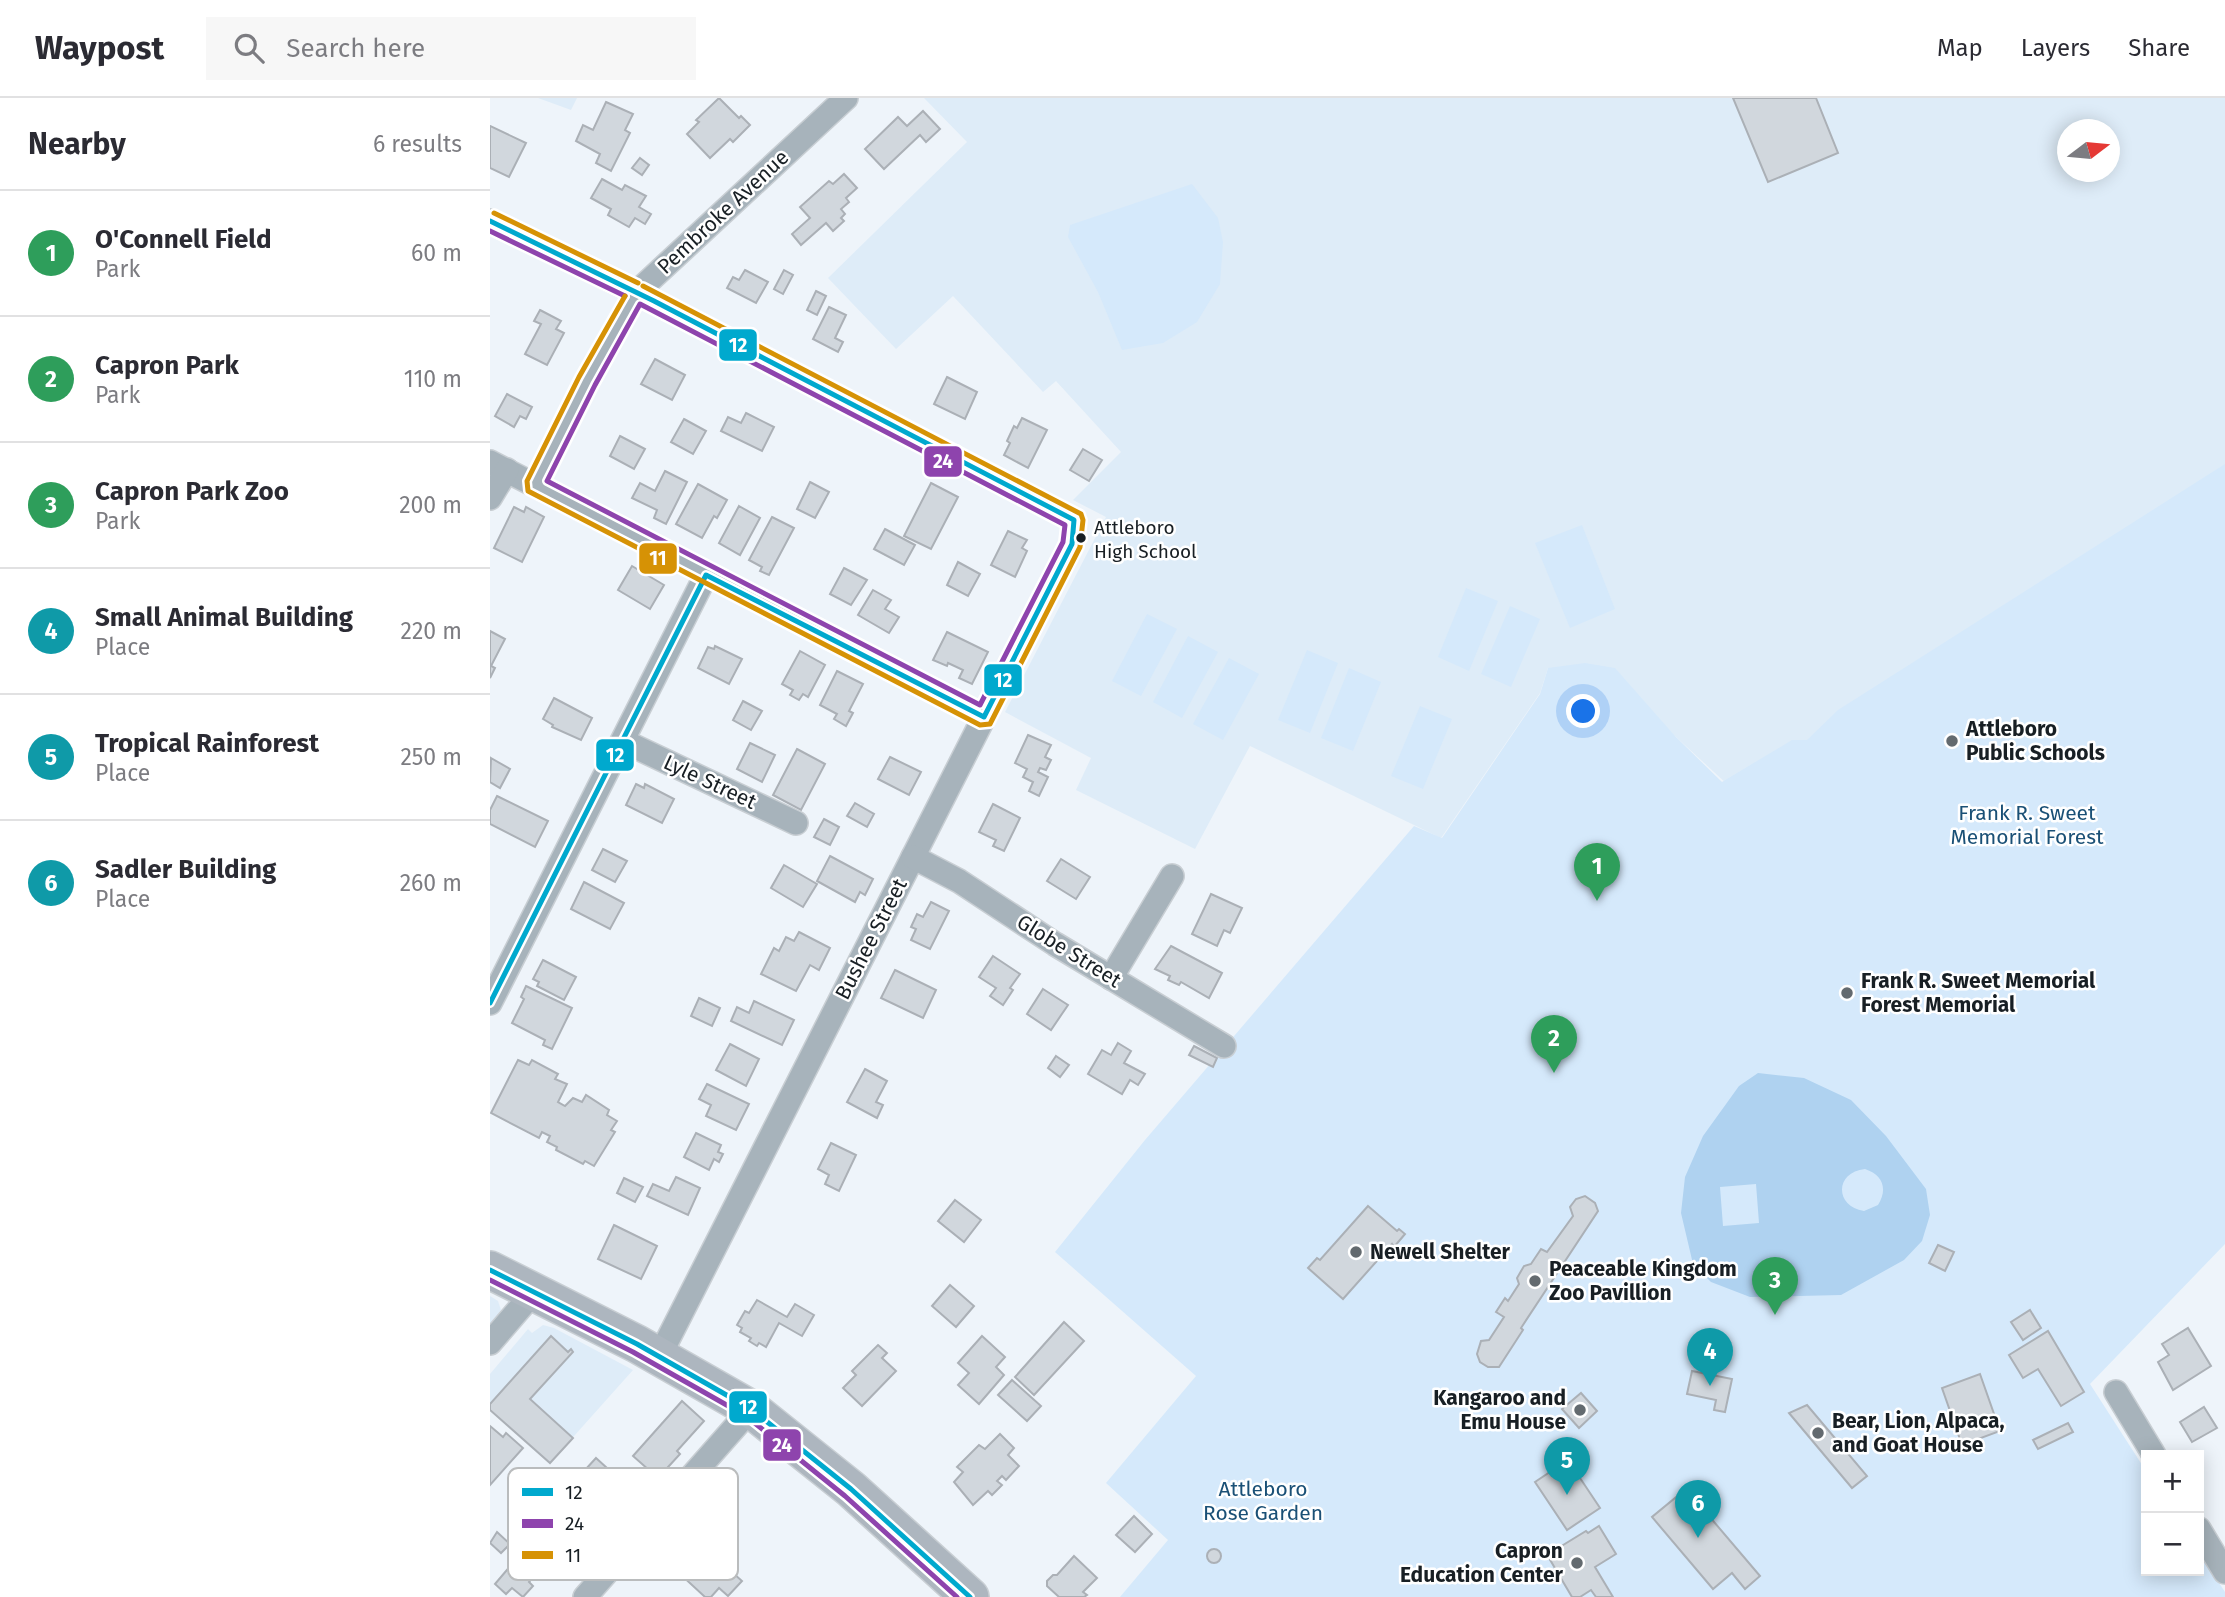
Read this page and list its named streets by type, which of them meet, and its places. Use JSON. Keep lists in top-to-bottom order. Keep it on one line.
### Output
{"streets":{"street":["Pembroke Avenue","Lyle Street","Bushee Street","Globe Street"]},"crossings":[["Pembroke Avenue","Bushee Street"],["Bushee Street","Globe Street"]],"parks":["Frank R. Sweet Memorial Forest","Attleboro Rose Garden"],"places":["Attleboro High School","Attleboro Public Schools","Frank R. Sweet Memorial Forest Memorial","Newell Shelter","Peaceable Kingdom Zoo Pavillion","Kangaroo and Emu House","Bear, Lion, Alpaca, and Goat House","Capron Education Center"],"lines":["transit line 11","transit line 12","transit line 24"],"legend":["12","24","11"],"north":"right","page":{"header":"Waypost","search":"Search here","nav":["Map","Layers","Share"],"heading":["Nearby","6 results"],"list":[{"mark":"1","name":"O'Connell Field","note":"Park","value":"60 m"},{"mark":"2","name":"Capron Park","note":"Park","value":"110 m"},{"mark":"3","name":"Capron Park Zoo","note":"Park","value":"200 m"},{"mark":"4","name":"Small Animal Building","note":"Place","value":"220 m"},{"mark":"5","name":"Tropical Rainforest","note":"Place","value":"250 m"},{"mark":"6","name":"Sadler Building","note":"Place","value":"260 m"}],"pins":["1","2","3","4","5","6"],"map_buttons":["+","−"]}}
